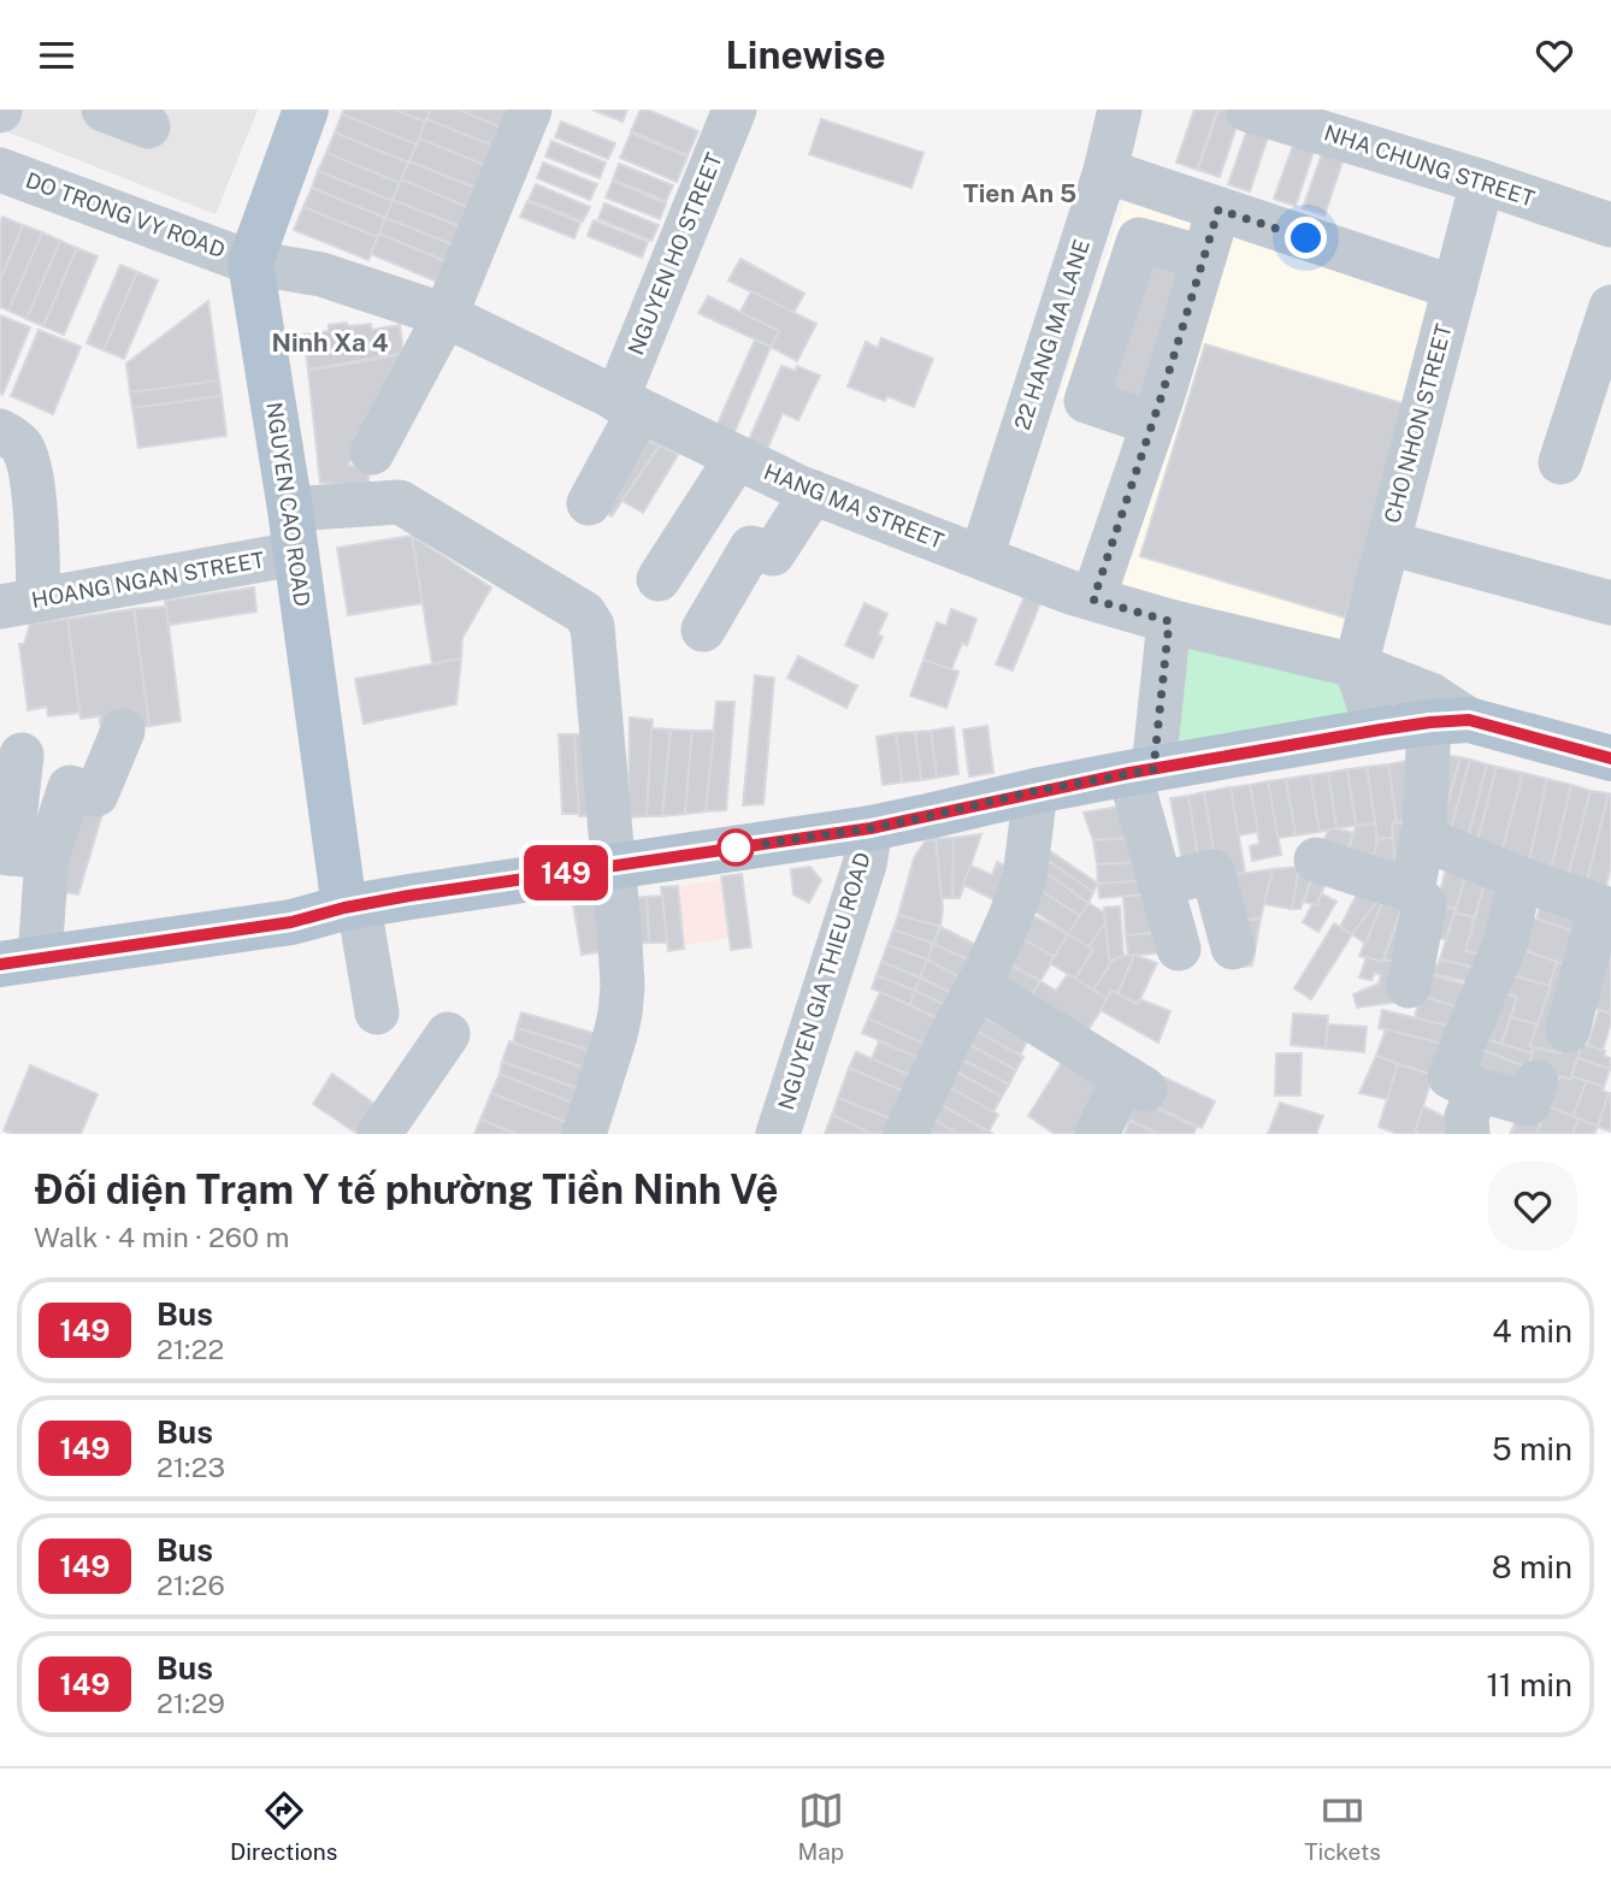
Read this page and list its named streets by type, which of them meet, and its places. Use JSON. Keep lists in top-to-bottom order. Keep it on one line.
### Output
{"streets":{"main road":["NGUYEN CAO ROAD"],"street":["NHA CHUNG STREET","DO TRONG VY ROAD","NGUYEN HO STREET","22 HANG MA LANE","CHO NHON STREET","HANG MA STREET","HOANG NGAN STREET","NGUYEN GIA THIEU ROAD"]},"crossings":[["NHA CHUNG STREET","CHO NHON STREET"],["DO TRONG VY ROAD","NGUYEN CAO ROAD"],["DO TRONG VY ROAD","HANG MA STREET"],["NGUYEN HO STREET","HANG MA STREET"],["22 HANG MA LANE","HANG MA STREET"],["CHO NHON STREET","HANG MA STREET"],["NGUYEN CAO ROAD","HANG MA STREET"],["NGUYEN CAO ROAD","HOANG NGAN STREET"]],"districts":["Tien An 5","Ninh Xa 4"],"lines":["bus line 149"],"page":{"header":"Linewise","on_map":"149","heading":["Đối diện Trạm Y tế phường Tiền Ninh Vệ","Walk · 4 min · 260 m"],"list":[{"mark":"149","name":"Bus","note":"21:22","value":"4 min"},{"mark":"149","name":"Bus","note":"21:23","value":"5 min"},{"mark":"149","name":"Bus","note":"21:26","value":"8 min"},{"mark":"149","name":"Bus","note":"21:29","value":"11 min"}],"tabs":["Directions","Map","Tickets"]}}
